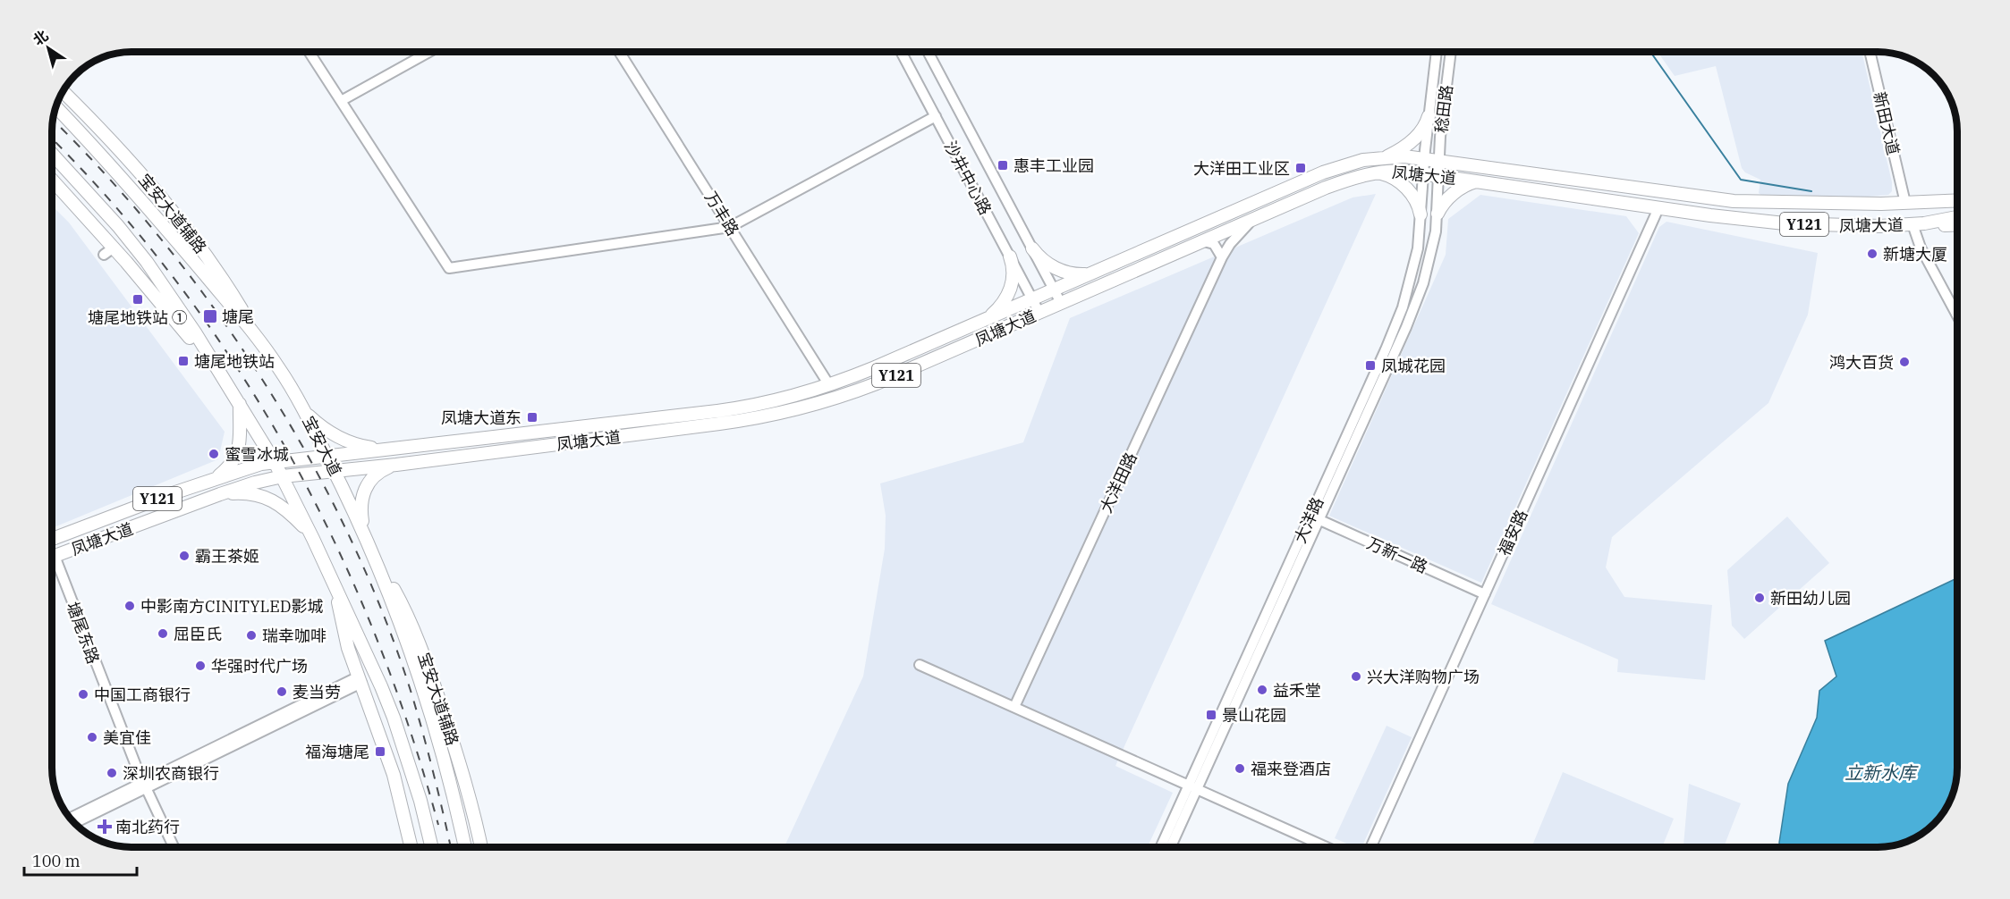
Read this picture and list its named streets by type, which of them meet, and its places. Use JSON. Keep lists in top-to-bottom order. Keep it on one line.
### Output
{"streets":{"main road":["凤塘大道","宝安大道辅路","Y121","宝安大道"],"street":["稔田路","新田大道","沙井中心路","万丰路","大洋田路","大洋路","福安路","万新一路","塘尾东路"]},"crossings":[["稔田路","凤塘大道"],["稔田路","大洋路"],["新田大道","凤塘大道"],["凤塘大道","沙井中心路"],["凤塘大道","万丰路"],["凤塘大道","宝安大道"],["凤塘大道","大洋田路"],["凤塘大道","大洋路"],["凤塘大道","福安路"],["宝安大道辅路","宝安大道"],["大洋路","万新一路"],["福安路","万新一路"]],"water":["立新水库"],"places":{"transit":["惠丰工业园","大洋田工业区","塘尾地铁站 ①","塘尾","塘尾地铁站","凤城花园","凤塘大道东","景山花园","福海塘尾"],"other":["新塘大厦","鸿大百货","蜜雪冰城","霸王茶姬","新田幼儿园","中影南方CINITYLED影城","屈臣氏","瑞幸咖啡","华强时代广场","兴大洋购物广场","益禾堂","麦当劳","中国工商银行","美宜佳","福来登酒店","深圳农商银行"],"health":["南北药行"]},"scale_bar":"100 m","north":"top left"}
